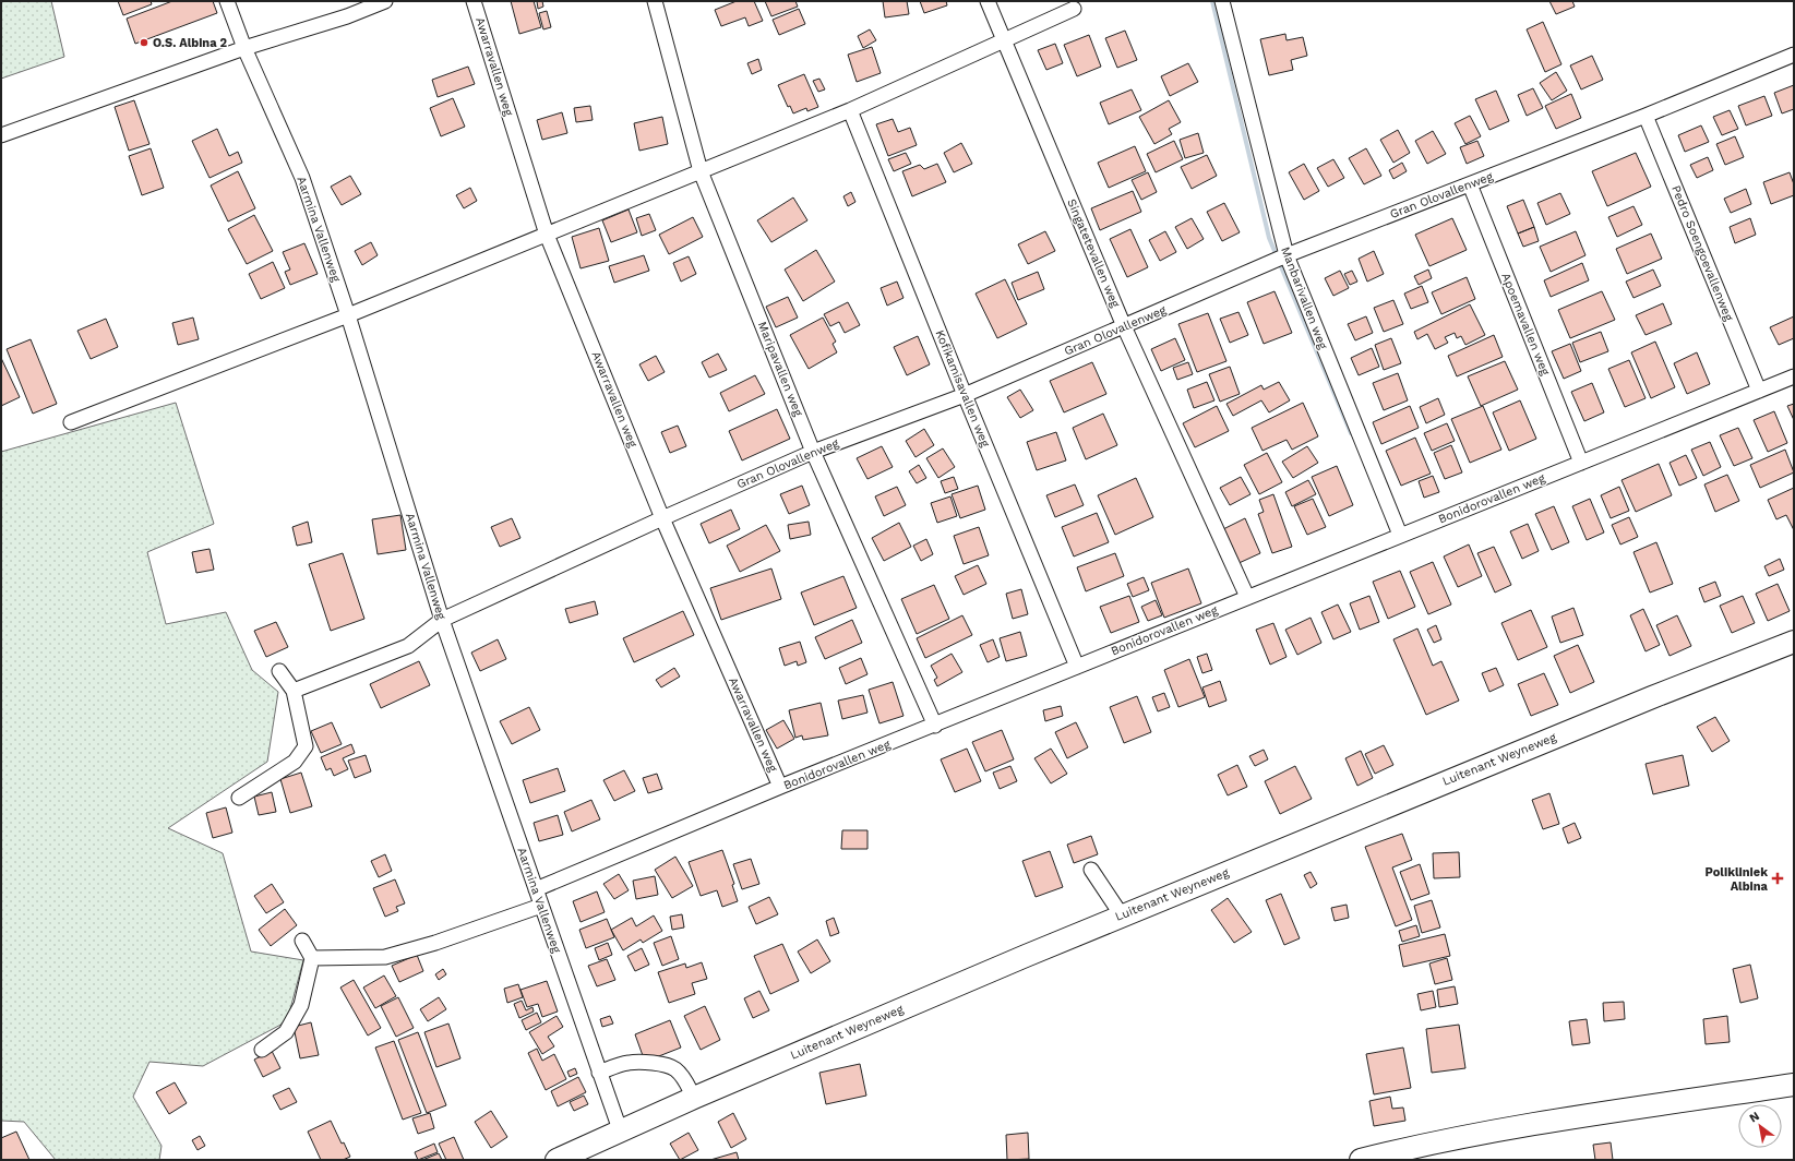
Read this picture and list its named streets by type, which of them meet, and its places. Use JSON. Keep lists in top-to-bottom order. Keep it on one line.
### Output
{"streets":{"main road":["Luitenant Weyneweg"],"street":["Awarravallen weg","Gran Olovallenweg","Aarmina Vallenweg","Singatetevallen weg","Pedro Soengoevallenweg","Manbarivallen weg","Apoemavallen weg","Maripavallen weg","Kofikamisavallen weg","Bonidorovallen weg"]},"crossings":[["Awarravallen weg","Gran Olovallenweg"],["Awarravallen weg","Bonidorovallen weg"],["Gran Olovallenweg","Aarmina Vallenweg"],["Gran Olovallenweg","Singatetevallen weg"],["Gran Olovallenweg","Pedro Soengoevallenweg"],["Gran Olovallenweg","Manbarivallen weg"],["Gran Olovallenweg","Apoemavallen weg"],["Gran Olovallenweg","Maripavallen weg"],["Gran Olovallenweg","Kofikamisavallen weg"],["Aarmina Vallenweg","Bonidorovallen weg"],["Aarmina Vallenweg","Luitenant Weyneweg"],["Singatetevallen weg","Bonidorovallen weg"],["Pedro Soengoevallenweg","Bonidorovallen weg"],["Manbarivallen weg","Bonidorovallen weg"],["Apoemavallen weg","Bonidorovallen weg"],["Maripavallen weg","Bonidorovallen weg"],["Kofikamisavallen weg","Bonidorovallen weg"]],"places":{"other":["O.S. Albina 2"],"health":["Polikliniek Albina"]},"north":"top left"}
